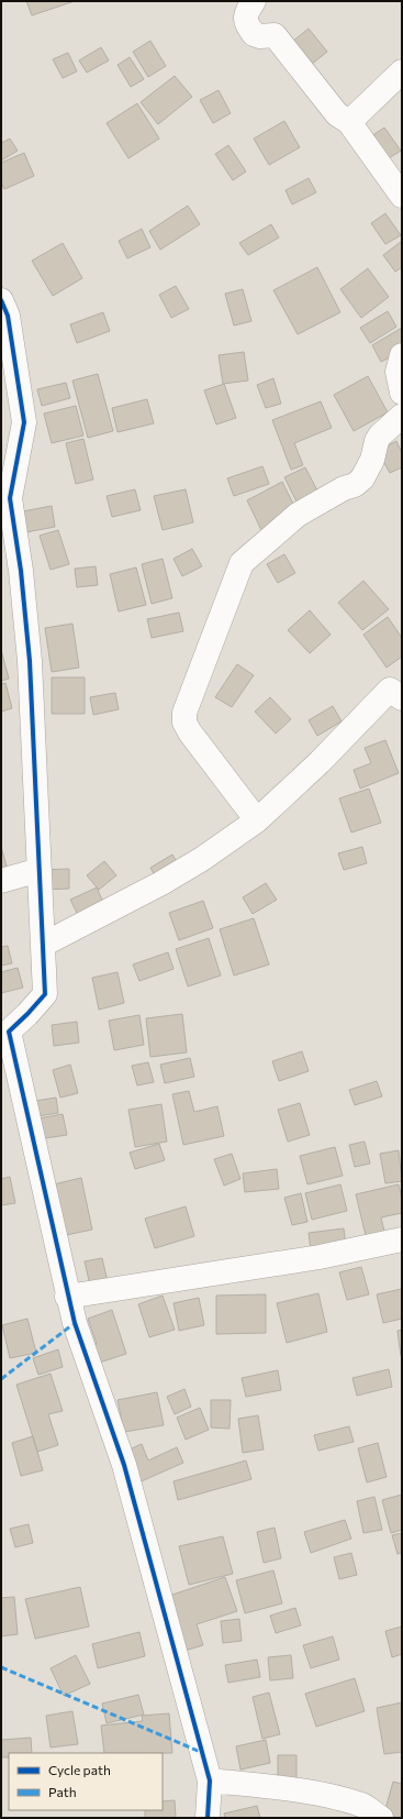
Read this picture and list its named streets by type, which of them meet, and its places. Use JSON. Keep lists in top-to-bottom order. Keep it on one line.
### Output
{"legend":["Cycle path","Path"]}
